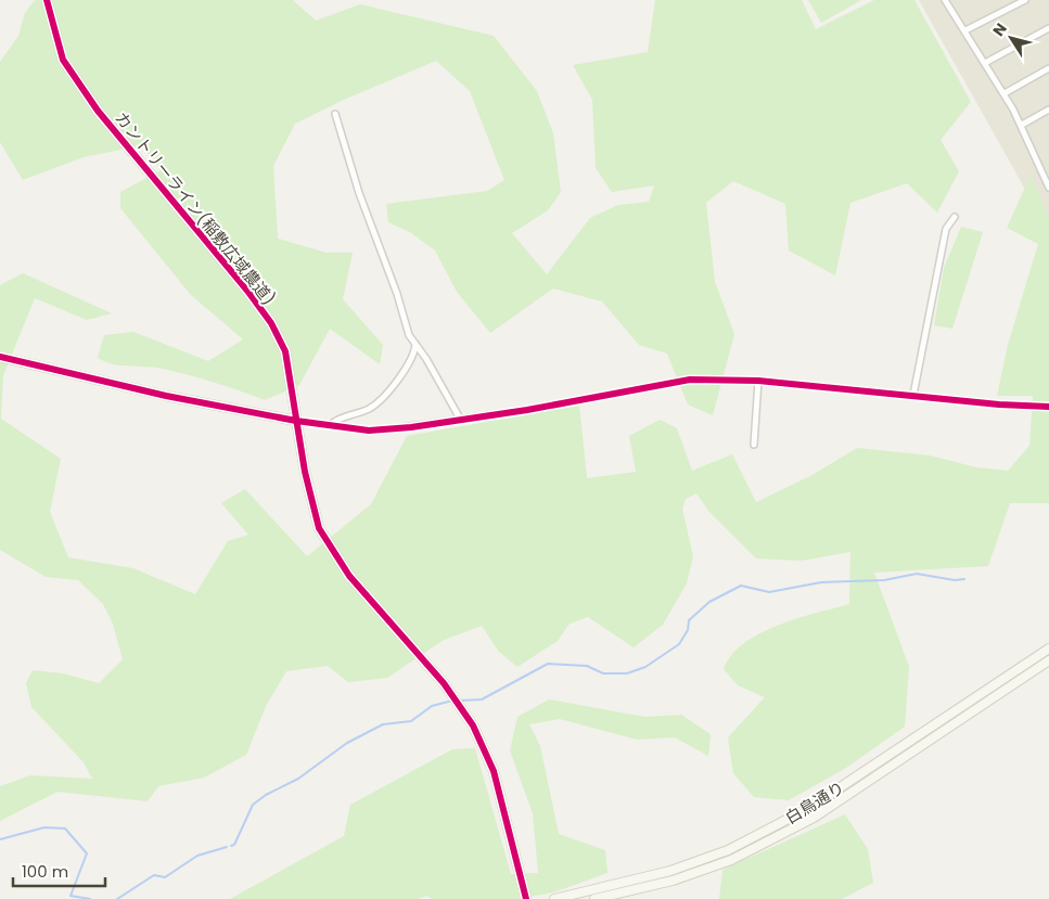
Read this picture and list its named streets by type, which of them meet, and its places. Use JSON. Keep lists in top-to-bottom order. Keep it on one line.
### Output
{"streets":{"street":["カントリーライン(稲敷広域農道)","白鳥通り"]},"scale_bar":"100 m","north":"top left"}
